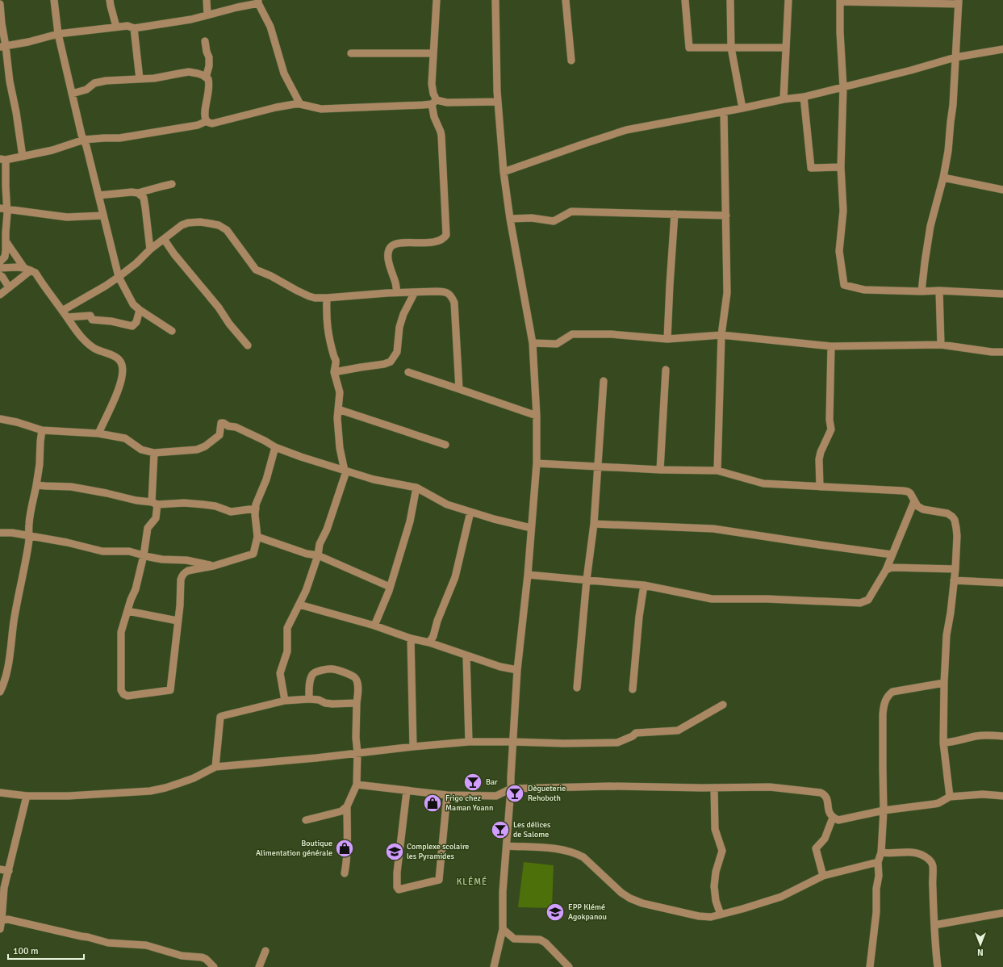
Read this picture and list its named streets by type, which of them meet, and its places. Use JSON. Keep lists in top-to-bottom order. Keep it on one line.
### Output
{"districts":["KLÉMÉ"],"places":{"bar":["Bar","Dègueterie Rehoboth","Les délices de Salome"],"shop":["Frigo chez Maman Yoann","Boutique Alimentation générale"],"school or university":["Complexe scolaire les Pyramides","EPP Klémé Agokpanou"]},"scale_bar":"100 m","north":"bottom"}
